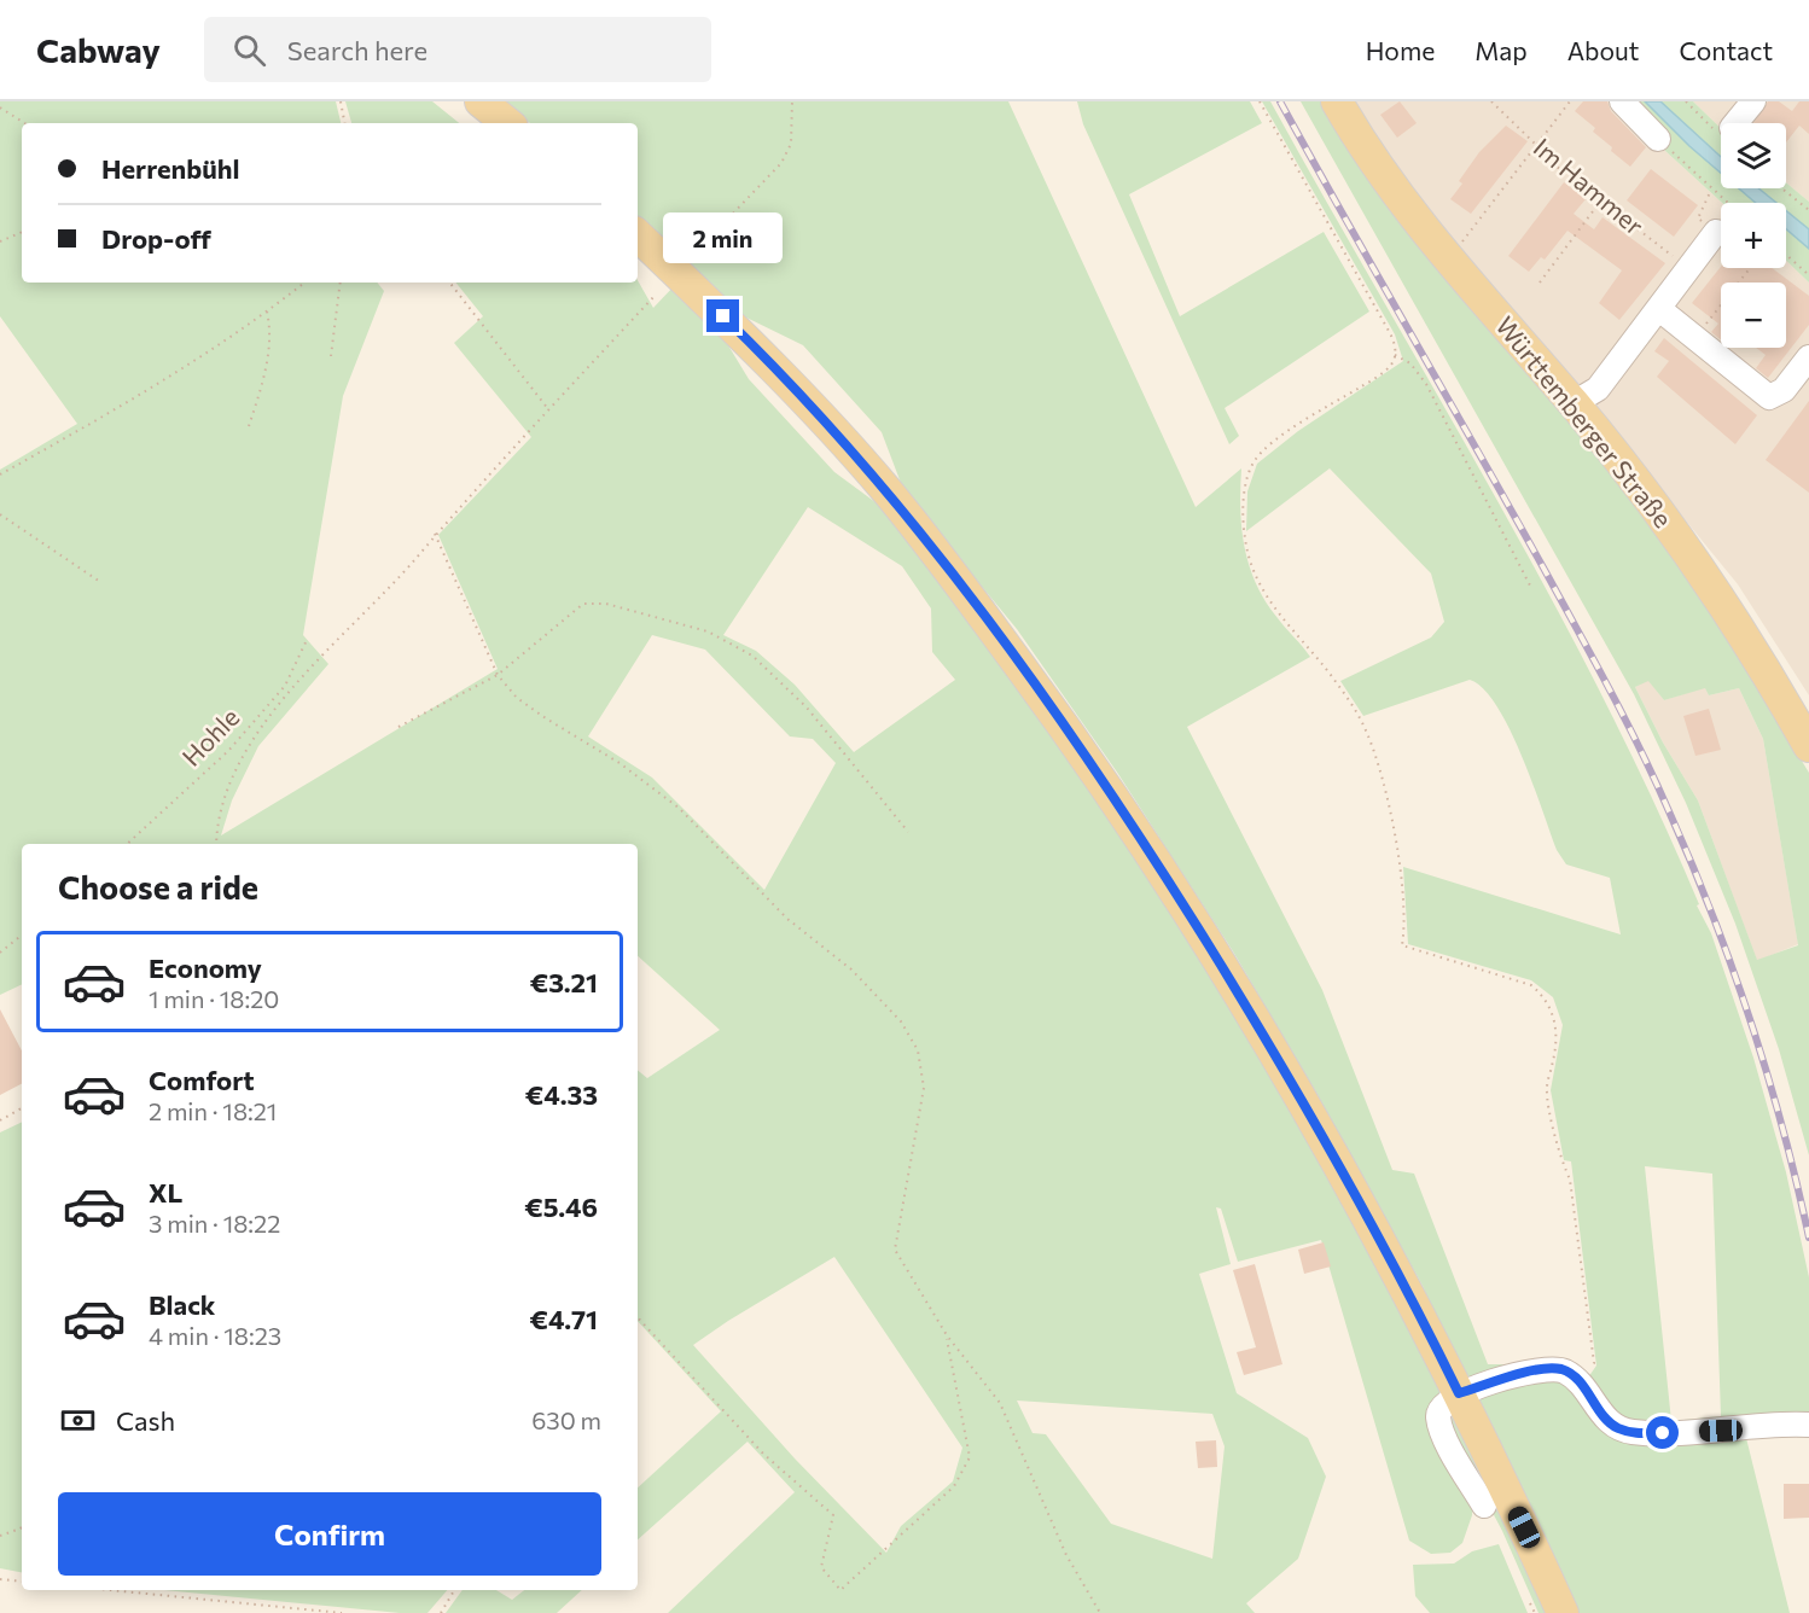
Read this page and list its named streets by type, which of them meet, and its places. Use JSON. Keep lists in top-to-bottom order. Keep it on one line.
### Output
{"streets":{"main road":["Württemberger Straße"],"path":["Im Hammer","Hohle"]},"page":{"header":"Cabway","search":"Search here","nav":["Home","Map","About","Contact"],"map_buttons":["+","−"],"banner":["Herrenbühl","Drop-off"],"bubble":"2 min","heading":"Choose a ride","list":[{"name":"Economy","note":"1 min · 18:20","value":"€3.21"},{"name":"Comfort","note":"2 min · 18:21","value":"€4.33"},{"name":"XL","note":"3 min · 18:22","value":"€5.46"},{"name":"Black","note":"4 min · 18:23","value":"€4.71"}],"pay":["Cash","630 m"],"buttons":"Confirm"}}
